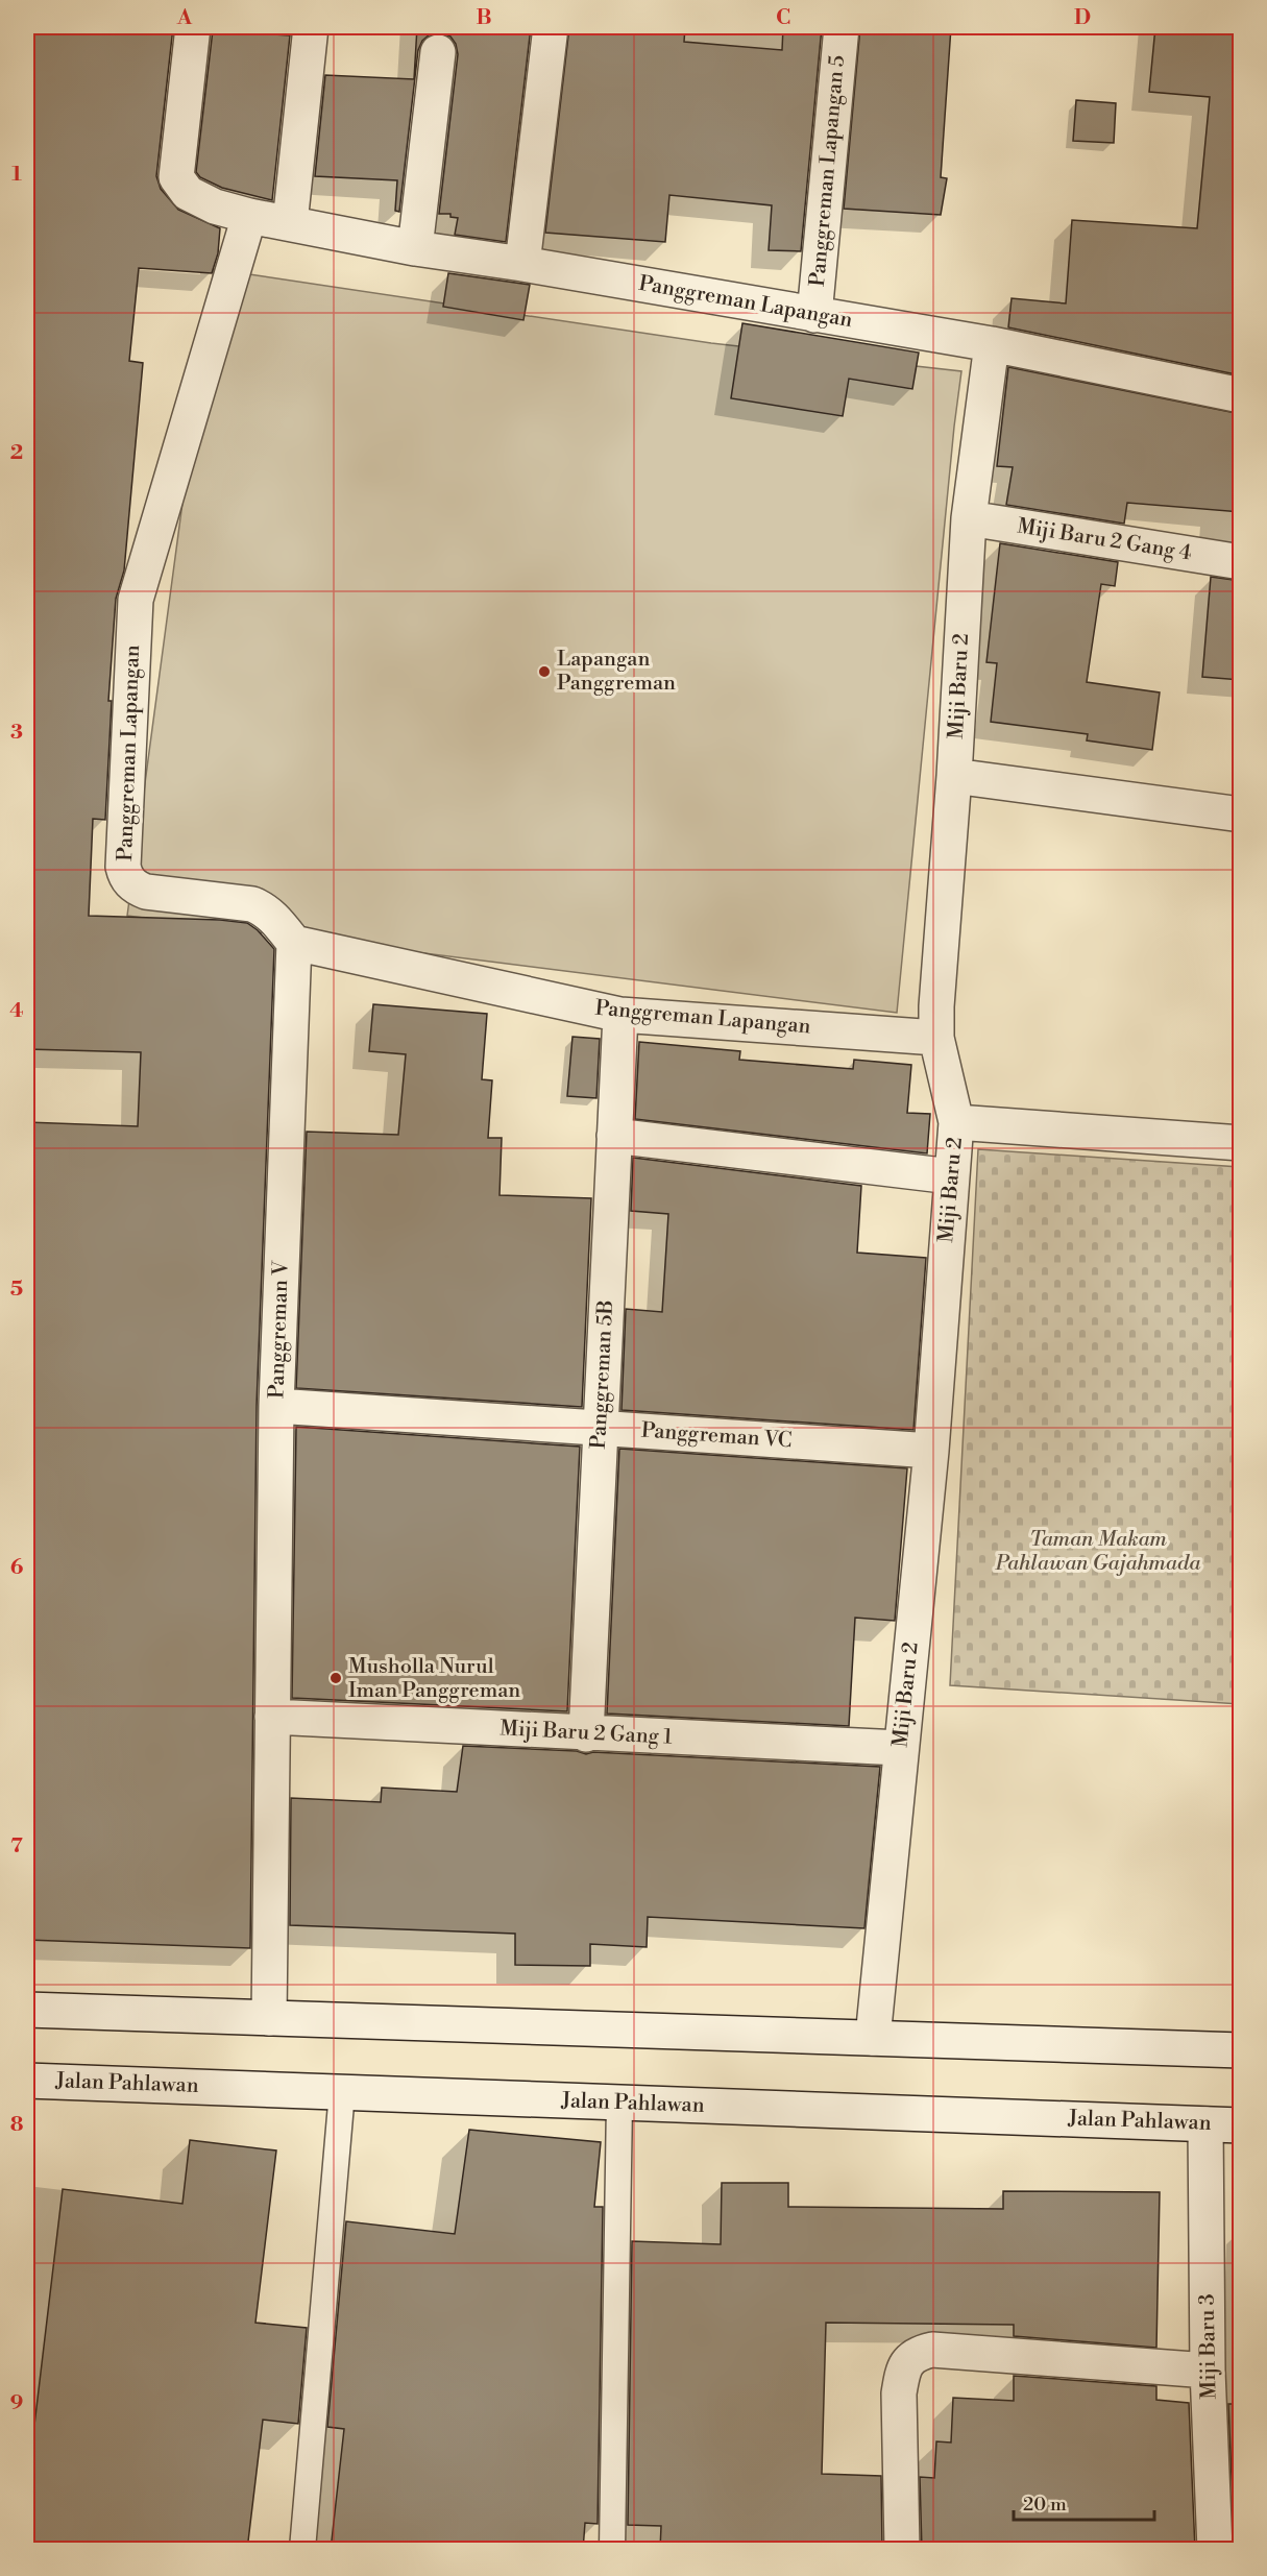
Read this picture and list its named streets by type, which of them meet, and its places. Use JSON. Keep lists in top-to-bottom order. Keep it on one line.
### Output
{"streets":{"street":["Panggreman Lapangan 5","Panggreman Lapangan","Miji Baru 2 Gang 4","Miji Baru 2","Panggreman V","Panggreman 5B","Panggreman VC","Miji Baru 2 Gang 1","Jalan Pahlawan","Miji Baru 3"]},"crossings":[["Panggreman Lapangan 5","Panggreman Lapangan"],["Panggreman Lapangan","Miji Baru 2"],["Panggreman Lapangan","Panggreman V"],["Panggreman Lapangan","Panggreman 5B"],["Miji Baru 2 Gang 4","Miji Baru 2"],["Miji Baru 2","Panggreman VC"],["Miji Baru 2","Miji Baru 2 Gang 1"],["Panggreman V","Panggreman VC"],["Panggreman V","Miji Baru 2 Gang 1"],["Panggreman 5B","Panggreman VC"],["Panggreman 5B","Miji Baru 2 Gang 1"],["Jalan Pahlawan","Miji Baru 3"]],"parks":["Taman Makam Pahlawan Gajahmada"],"places":["Lapangan Panggreman","Musholla Nurul Iman Panggreman"],"scale_bar":"20 m","grid":{"columns":["A","B","C","D"],"rows":["1","2","3","4","5","6","7","8","9"]}}
